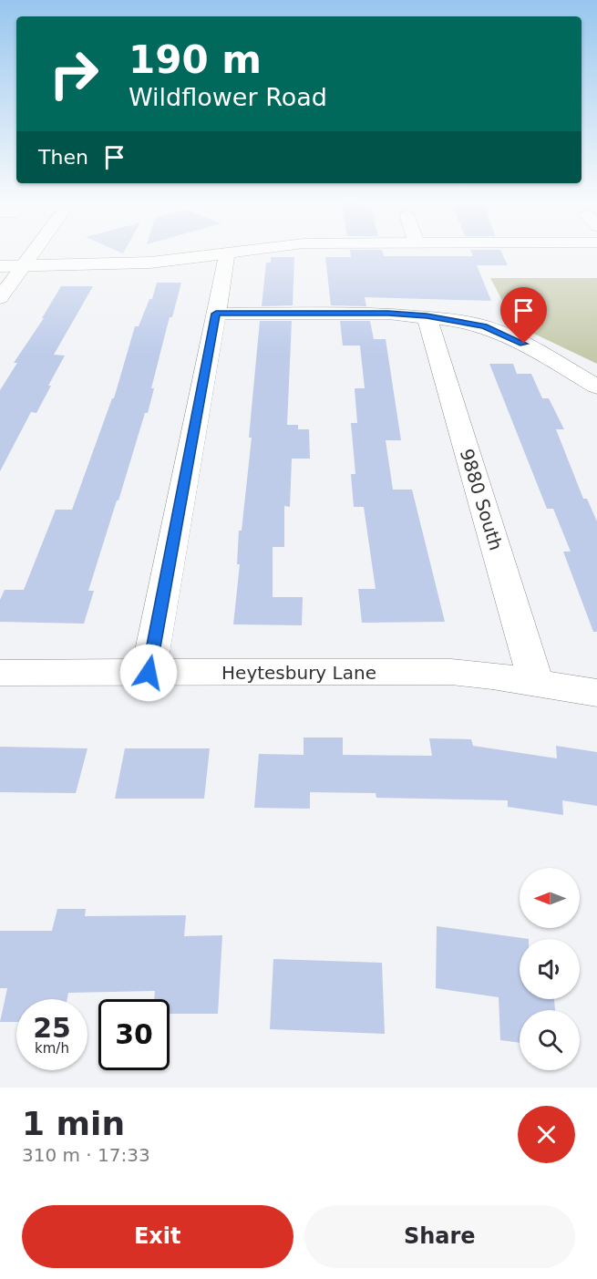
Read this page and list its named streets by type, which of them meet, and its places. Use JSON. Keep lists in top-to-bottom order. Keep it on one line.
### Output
{"streets":{"street":["9880 South","Heytesbury Lane"]},"crossings":[["9880 South","Heytesbury Lane"]],"north":"left","page":{"turn":["190 m","Wildflower Road"],"then":"Then","speed":"25 km/h","limit":"30","heading":["1 min","310 m · 17:33"],"buttons":["Exit","Share"]}}
